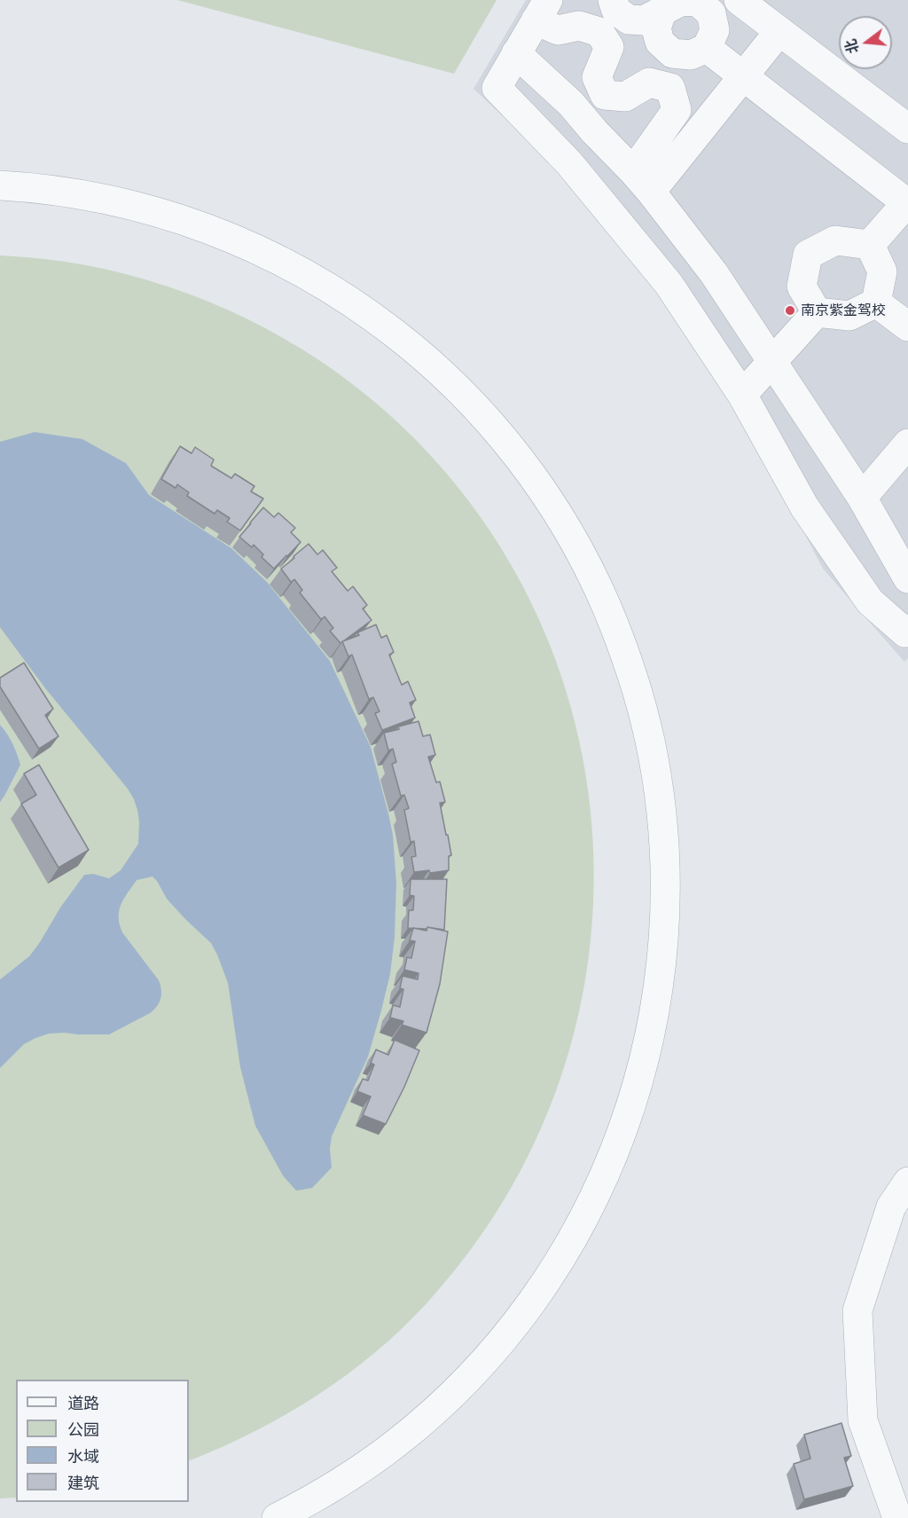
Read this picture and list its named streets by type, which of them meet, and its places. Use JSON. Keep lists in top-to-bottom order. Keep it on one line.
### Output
{"places":["南京紫金驾校"],"legend":["道路","公园","水域","建筑"],"north":"left"}
